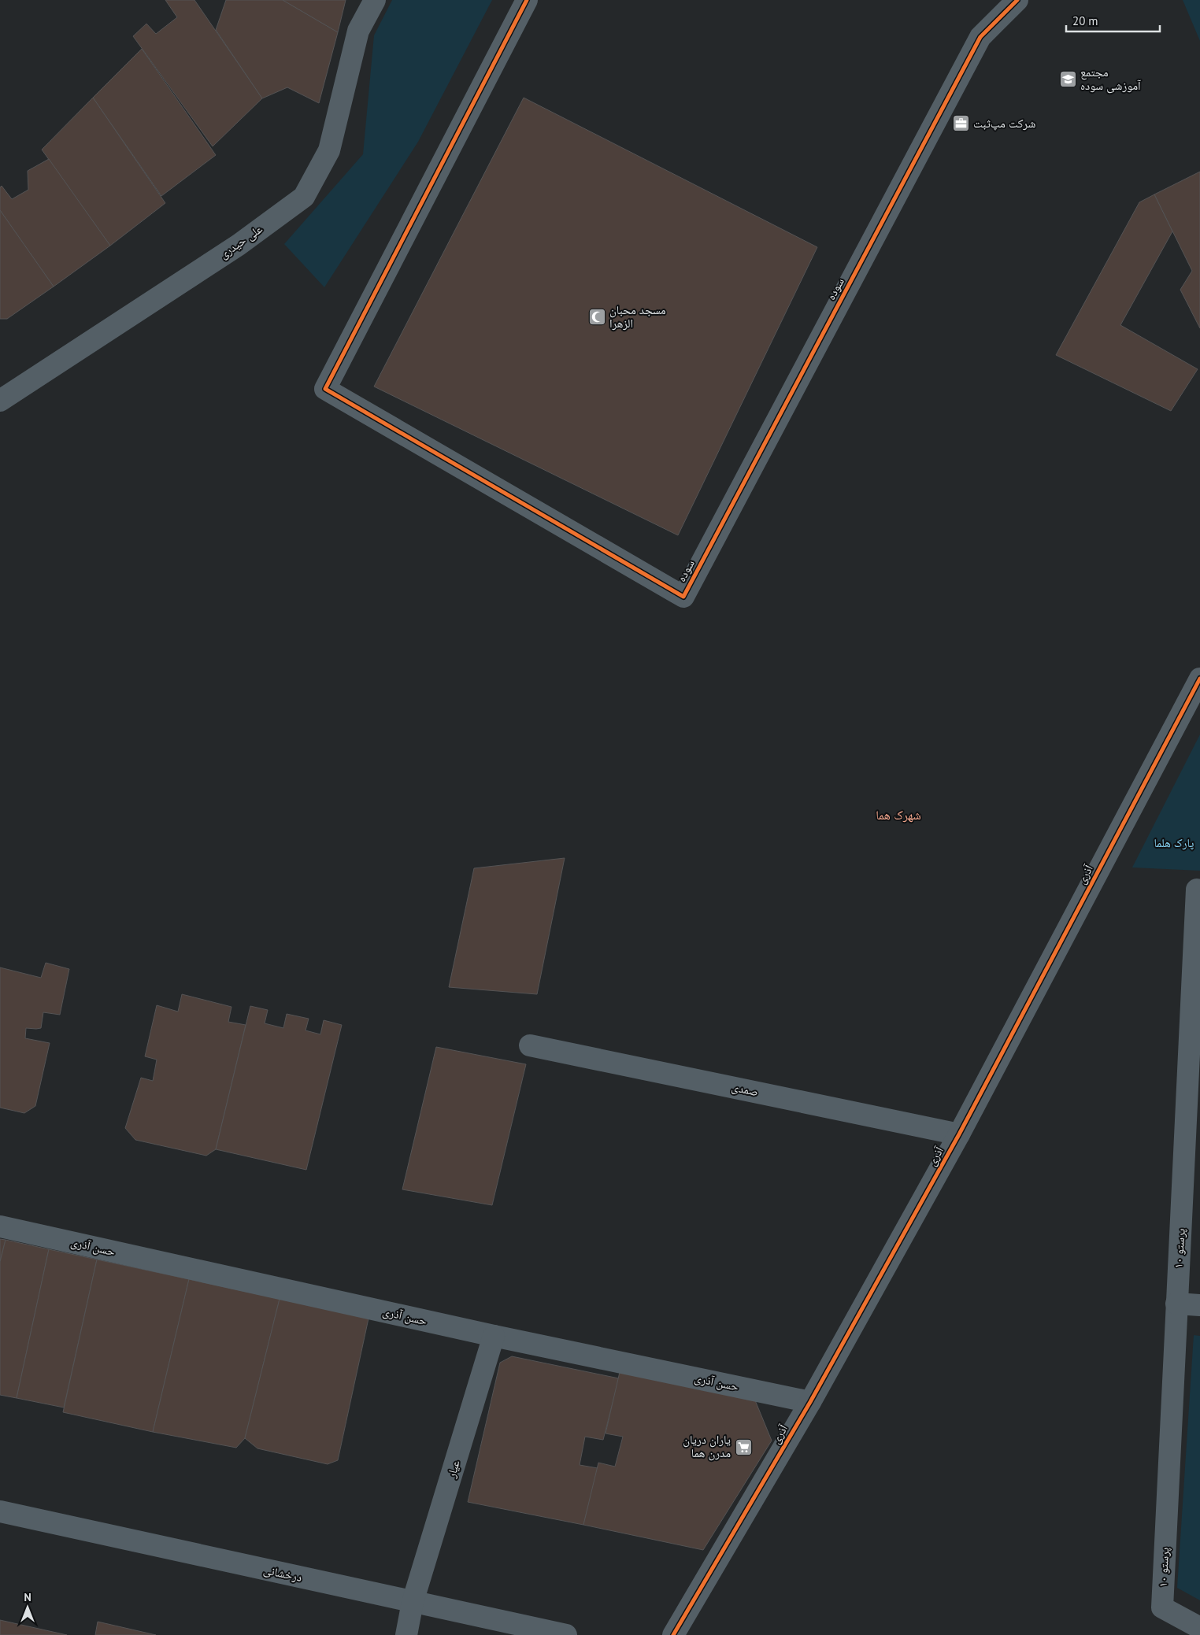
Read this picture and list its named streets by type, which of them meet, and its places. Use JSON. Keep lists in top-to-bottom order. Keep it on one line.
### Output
{"streets":{"street":["علی حیدری","سوده","آذری","صمدی","حسن آذری","پرستو ۱۰","عیار","درخشانی"]},"crossings":[["آذری","صمدی"],["آذری","حسن آذری"],["حسن آذری","عیار"],["عیار","درخشانی"]],"districts":["شهرک هما"],"parks":["پارک هلما"],"places":{"school or university":["مجتمع آموزشی سوده"],"office":["شرکت مپ‌ثبت"],"mosque":["مسجد محبان الزهرا"],"supermarket":["یاران دریان مدرن هما"]},"scale_bar":"20 m","north":"top"}
